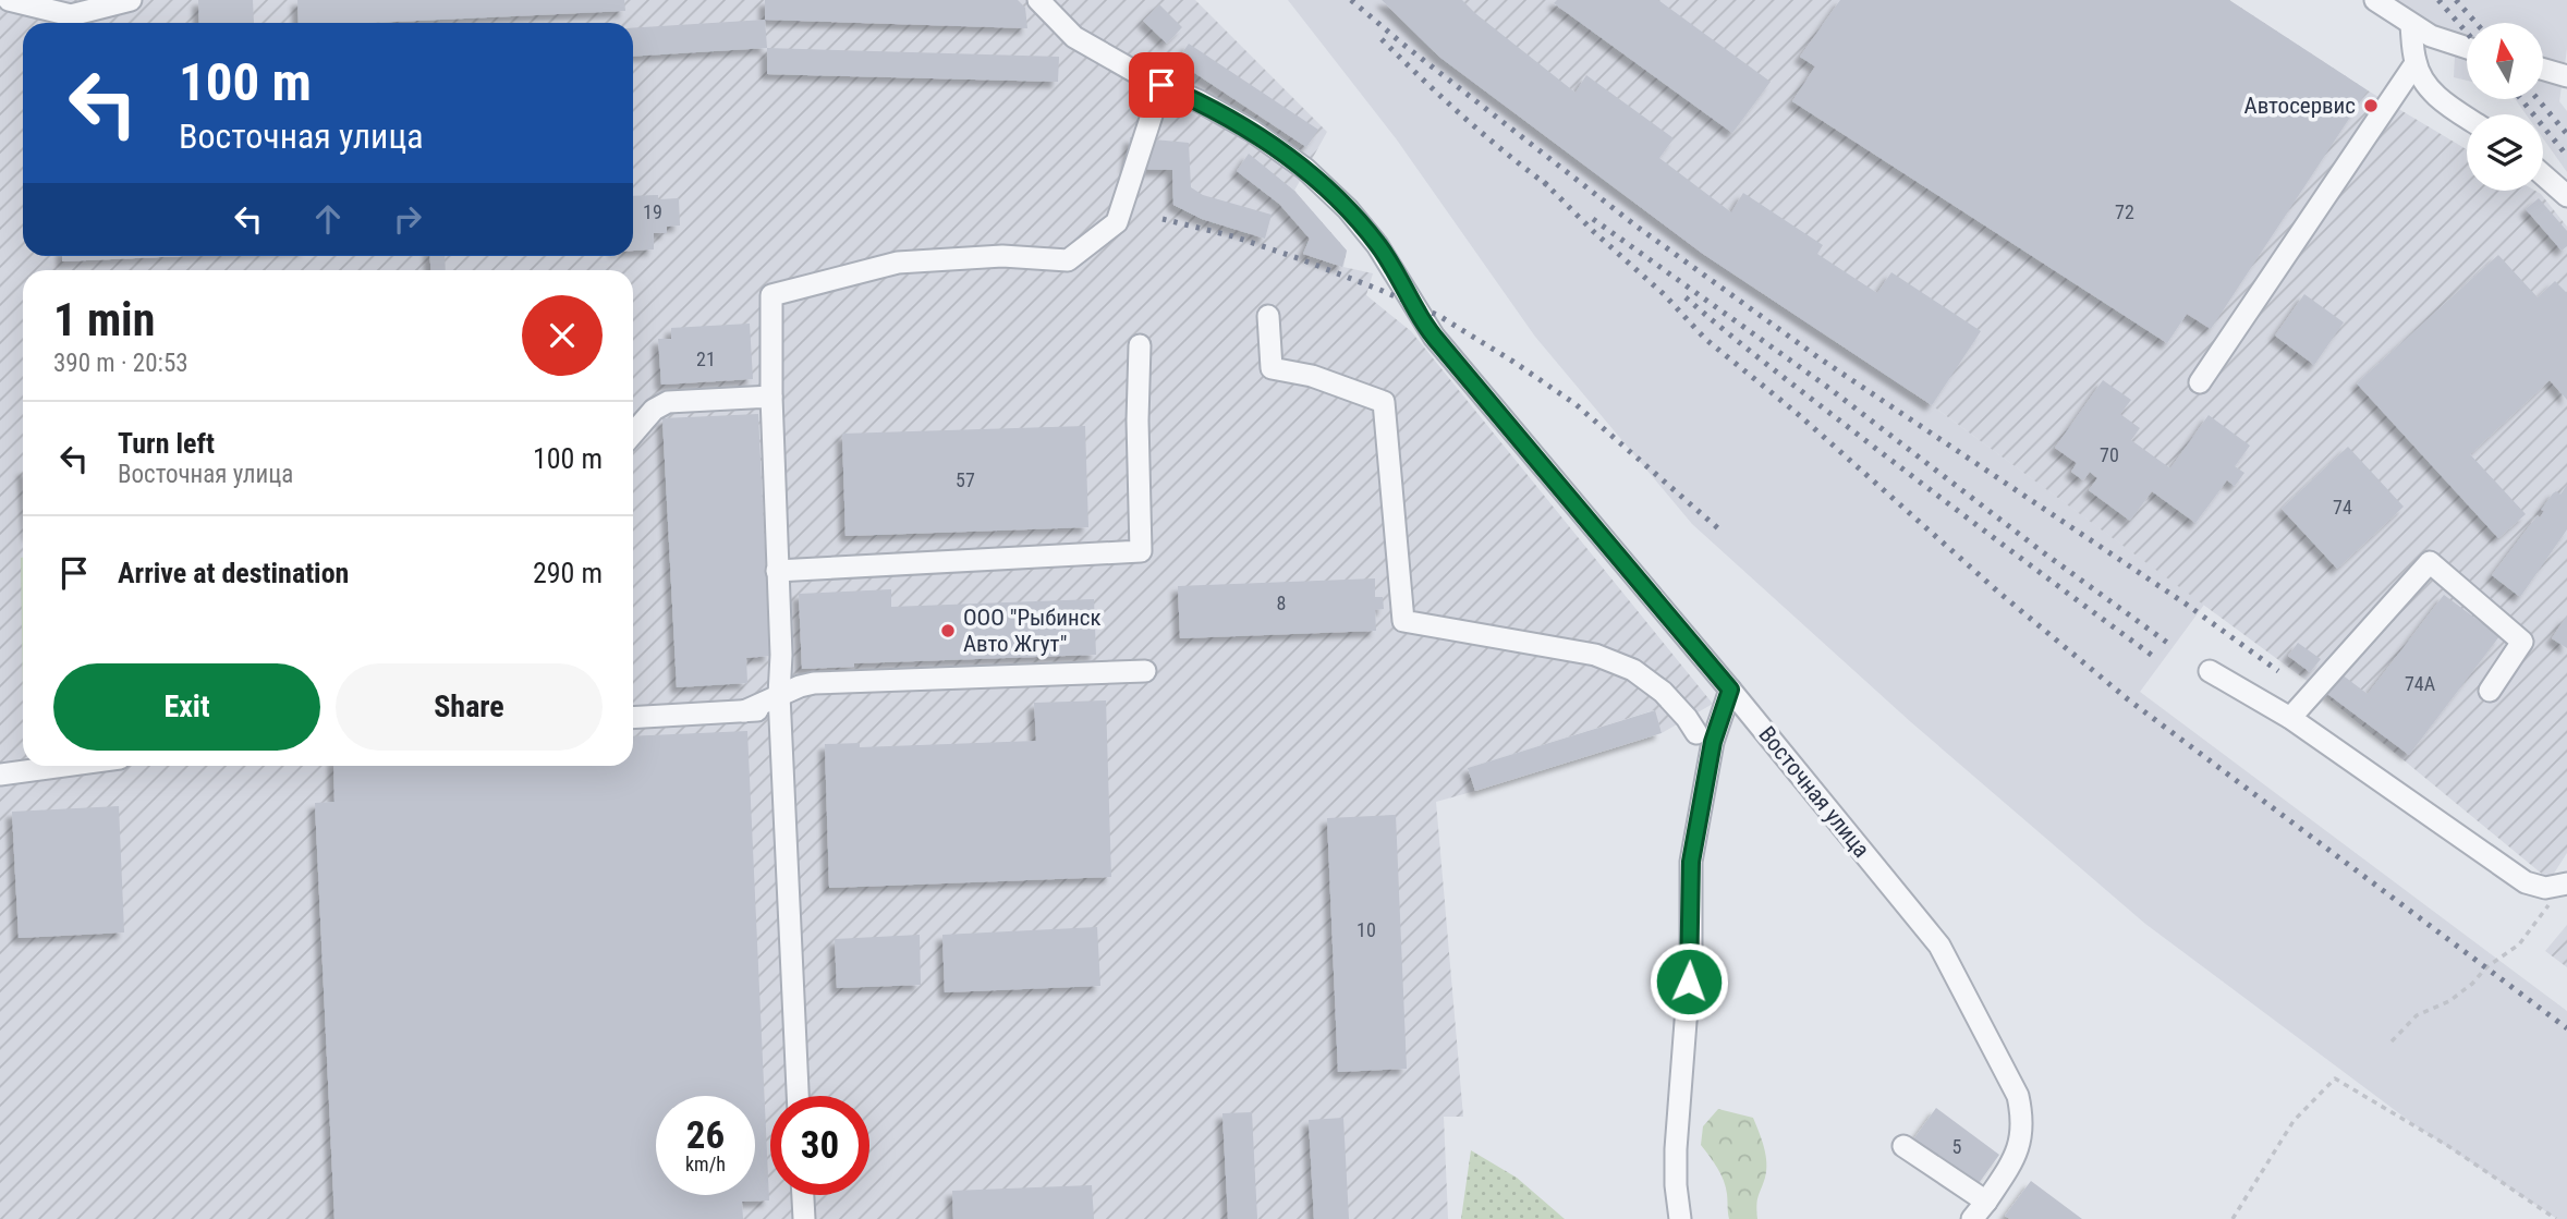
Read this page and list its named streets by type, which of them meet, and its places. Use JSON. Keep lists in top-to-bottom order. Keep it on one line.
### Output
{"streets":{"street":["Восточная улица"]},"places":["Автосервис","ООО \"Рыбинск Авто Жгут\""],"house_numbers":["19","72","21","70","57","74","8","74А","10","5"],"north":"top","page":{"turn":["100 m","Восточная улица"],"heading":["1 min","390 m · 20:53"],"list":[{"name":"Turn left","note":"Восточная улица","value":"100 m"},{"name":"Arrive at destination","value":"290 m"}],"buttons":["Exit","Share"],"speed":"26 km/h","limit":"30"}}
